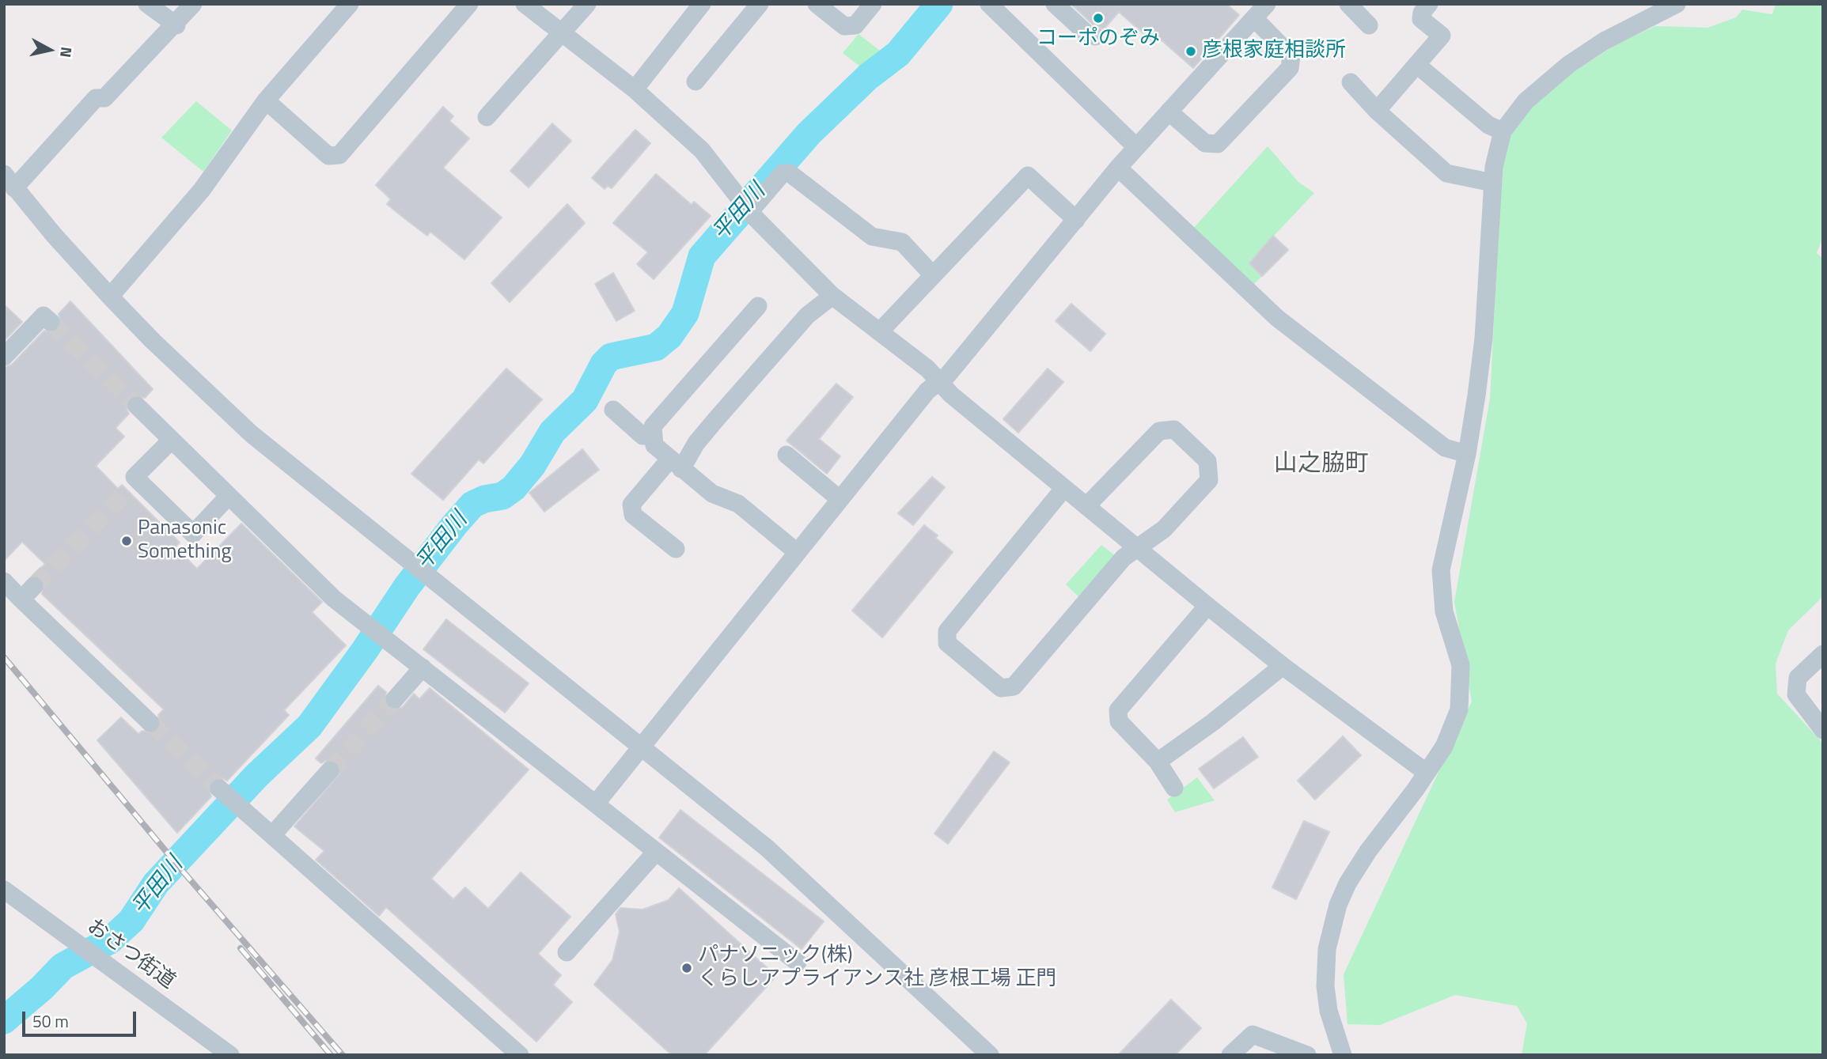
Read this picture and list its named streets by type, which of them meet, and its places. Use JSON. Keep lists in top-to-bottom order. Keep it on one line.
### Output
{"streets":{"street":["おさつ街道"]},"districts":["山之脇町"],"water":["平田川"],"places":["コーポのぞみ","彦根家庭相談所","Panasonic Something","パナソニック(株) くらしアプライアンス社 彦根工場 正門"],"scale_bar":"50 m","north":"right"}
